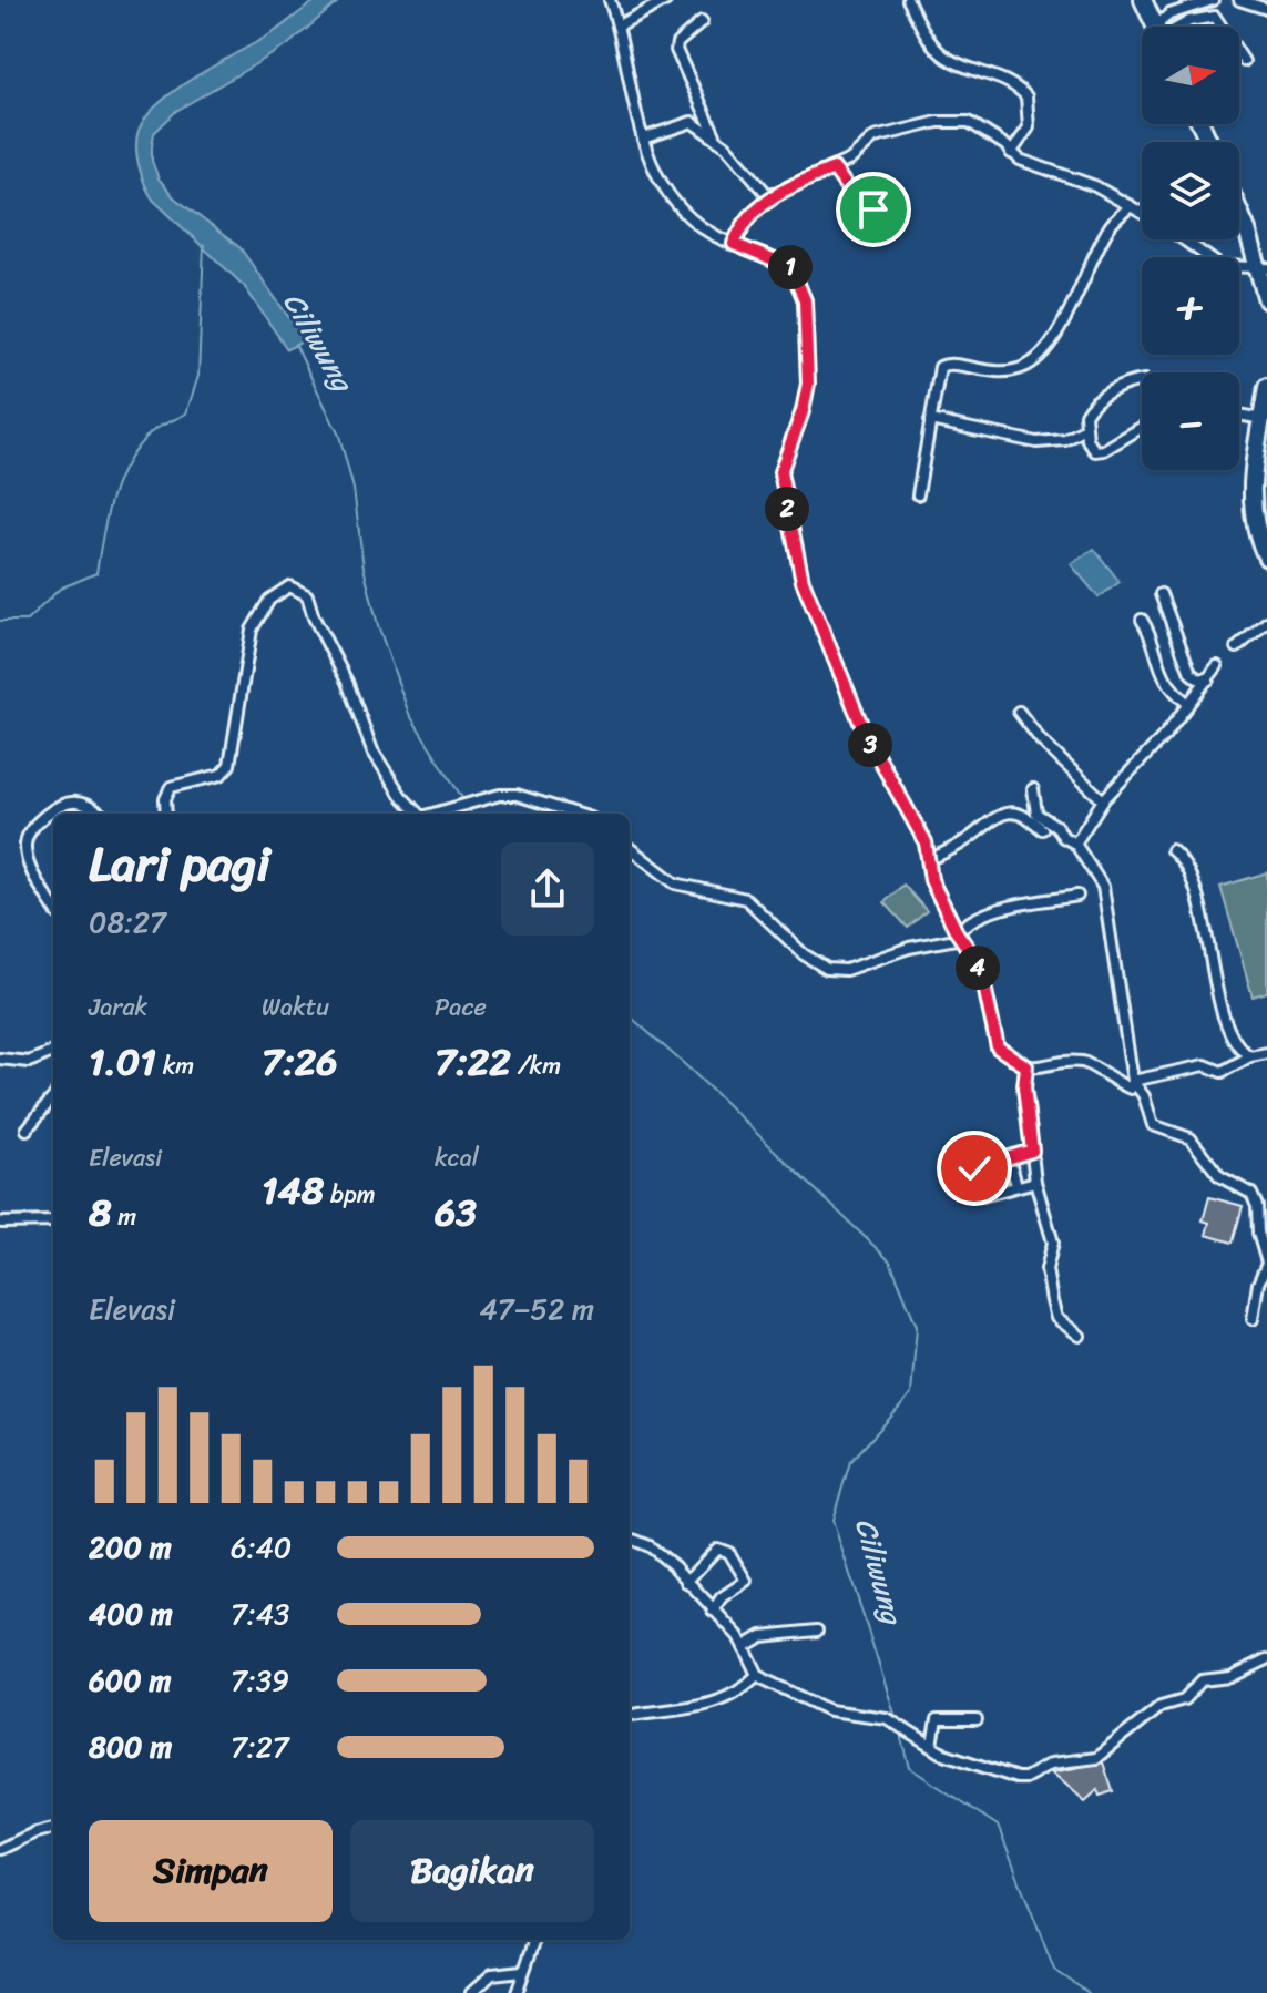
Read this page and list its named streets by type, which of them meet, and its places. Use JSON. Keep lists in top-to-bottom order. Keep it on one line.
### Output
{"water":["Ciliwung"],"north":"right","page":{"map_buttons":["+","−"],"pins":["1","2","3","4"],"heading":["Lari pagi","08:27"],"stats":[["Jarak","1.01 km"],["Waktu","7:26"],["Pace","7:22 /km"],["Elevasi","8 m"],["148 bpm"],["kcal","63"]],"chart":["Elevasi","47–52 m"],"list":[{"name":"200 m","note":"6:40"},{"name":"400 m","note":"7:43"},{"name":"600 m","note":"7:39"},{"name":"800 m","note":"7:27"}],"buttons":["Simpan","Bagikan"]}}
